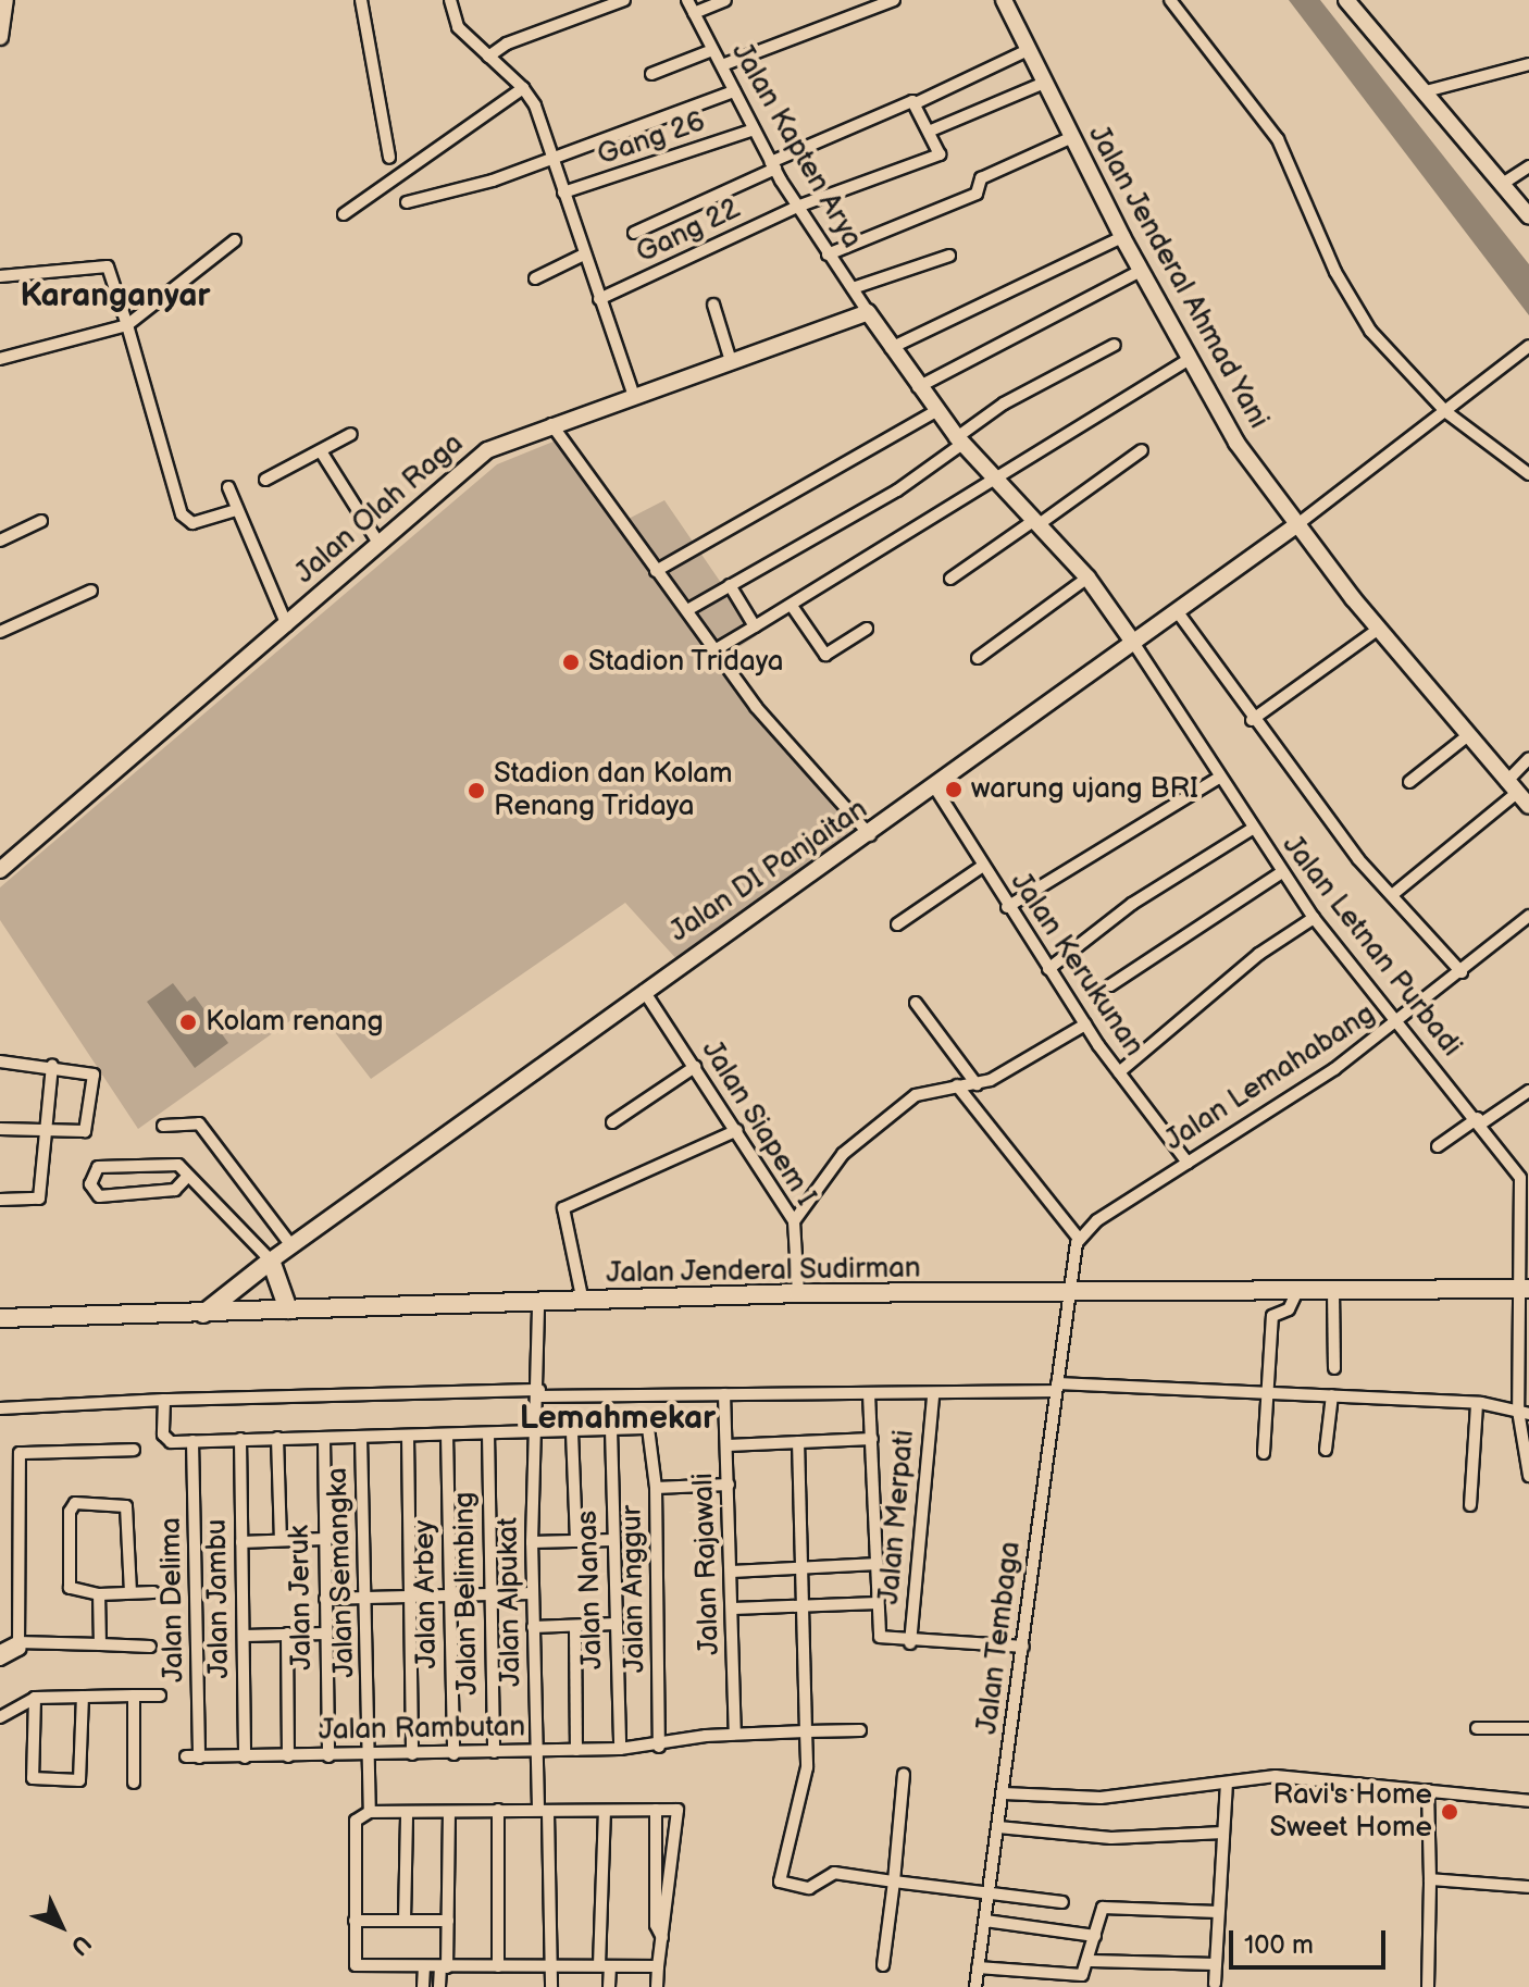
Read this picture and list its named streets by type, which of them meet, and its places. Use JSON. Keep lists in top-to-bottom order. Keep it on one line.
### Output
{"streets":{"main road":["Jalan Jenderal Sudirman"],"street":["Gang 26","Jalan Kapten Arya","Gang 22","Jalan Jenderal Ahmad Yani","Jalan Olah Raga","Jalan DI Panjaitan","Jalan Letnan Purbadi","Jalan Kerukunan","Jalan Lemahabang","Jalan Siapem I","Jalan Merpati","Jalan Rajawali","Jalan Semangka","Jalan Anggur","Jalan Nanas","Jalan Belimbing","Jalan Arbey","Jalan Jeruk","Jalan Jambu","Jalan Delima","Jalan Alpukat","Jalan Tembaga","Jalan Rambutan"]},"crossings":[["Gang 26","Jalan Kapten Arya"],["Jalan Kapten Arya","Gang 22"],["Jalan Kapten Arya","Jalan Olah Raga"],["Jalan Jenderal Ahmad Yani","Jalan DI Panjaitan"],["Jalan DI Panjaitan","Jalan Letnan Purbadi"],["Jalan DI Panjaitan","Jalan Kerukunan"],["Jalan DI Panjaitan","Jalan Siapem I"],["Jalan Letnan Purbadi","Jalan Lemahabang"],["Jalan Letnan Purbadi","Jalan Jenderal Sudirman"],["Jalan Kerukunan","Jalan Lemahabang"],["Jalan Siapem I","Jalan Jenderal Sudirman"],["Jalan Jenderal Sudirman","Jalan Alpukat"],["Jalan Jenderal Sudirman","Jalan Tembaga"],["Jalan Rajawali","Jalan Rambutan"],["Jalan Semangka","Jalan Rambutan"],["Jalan Anggur","Jalan Nanas"],["Jalan Anggur","Jalan Rambutan"],["Jalan Nanas","Jalan Rambutan"],["Jalan Belimbing","Jalan Rambutan"],["Jalan Arbey","Jalan Rambutan"],["Jalan Jeruk","Jalan Rambutan"],["Jalan Jambu","Jalan Rambutan"],["Jalan Delima","Jalan Rambutan"],["Jalan Alpukat","Jalan Rambutan"]],"districts":["Karanganyar","Lemahmekar"],"places":["Stadion Tridaya","warung ujang BRI","Stadion dan Kolam Renang Tridaya","Kolam renang","Ravi's Home Sweet Home"],"scale_bar":"100 m","north":"bottom right"}
